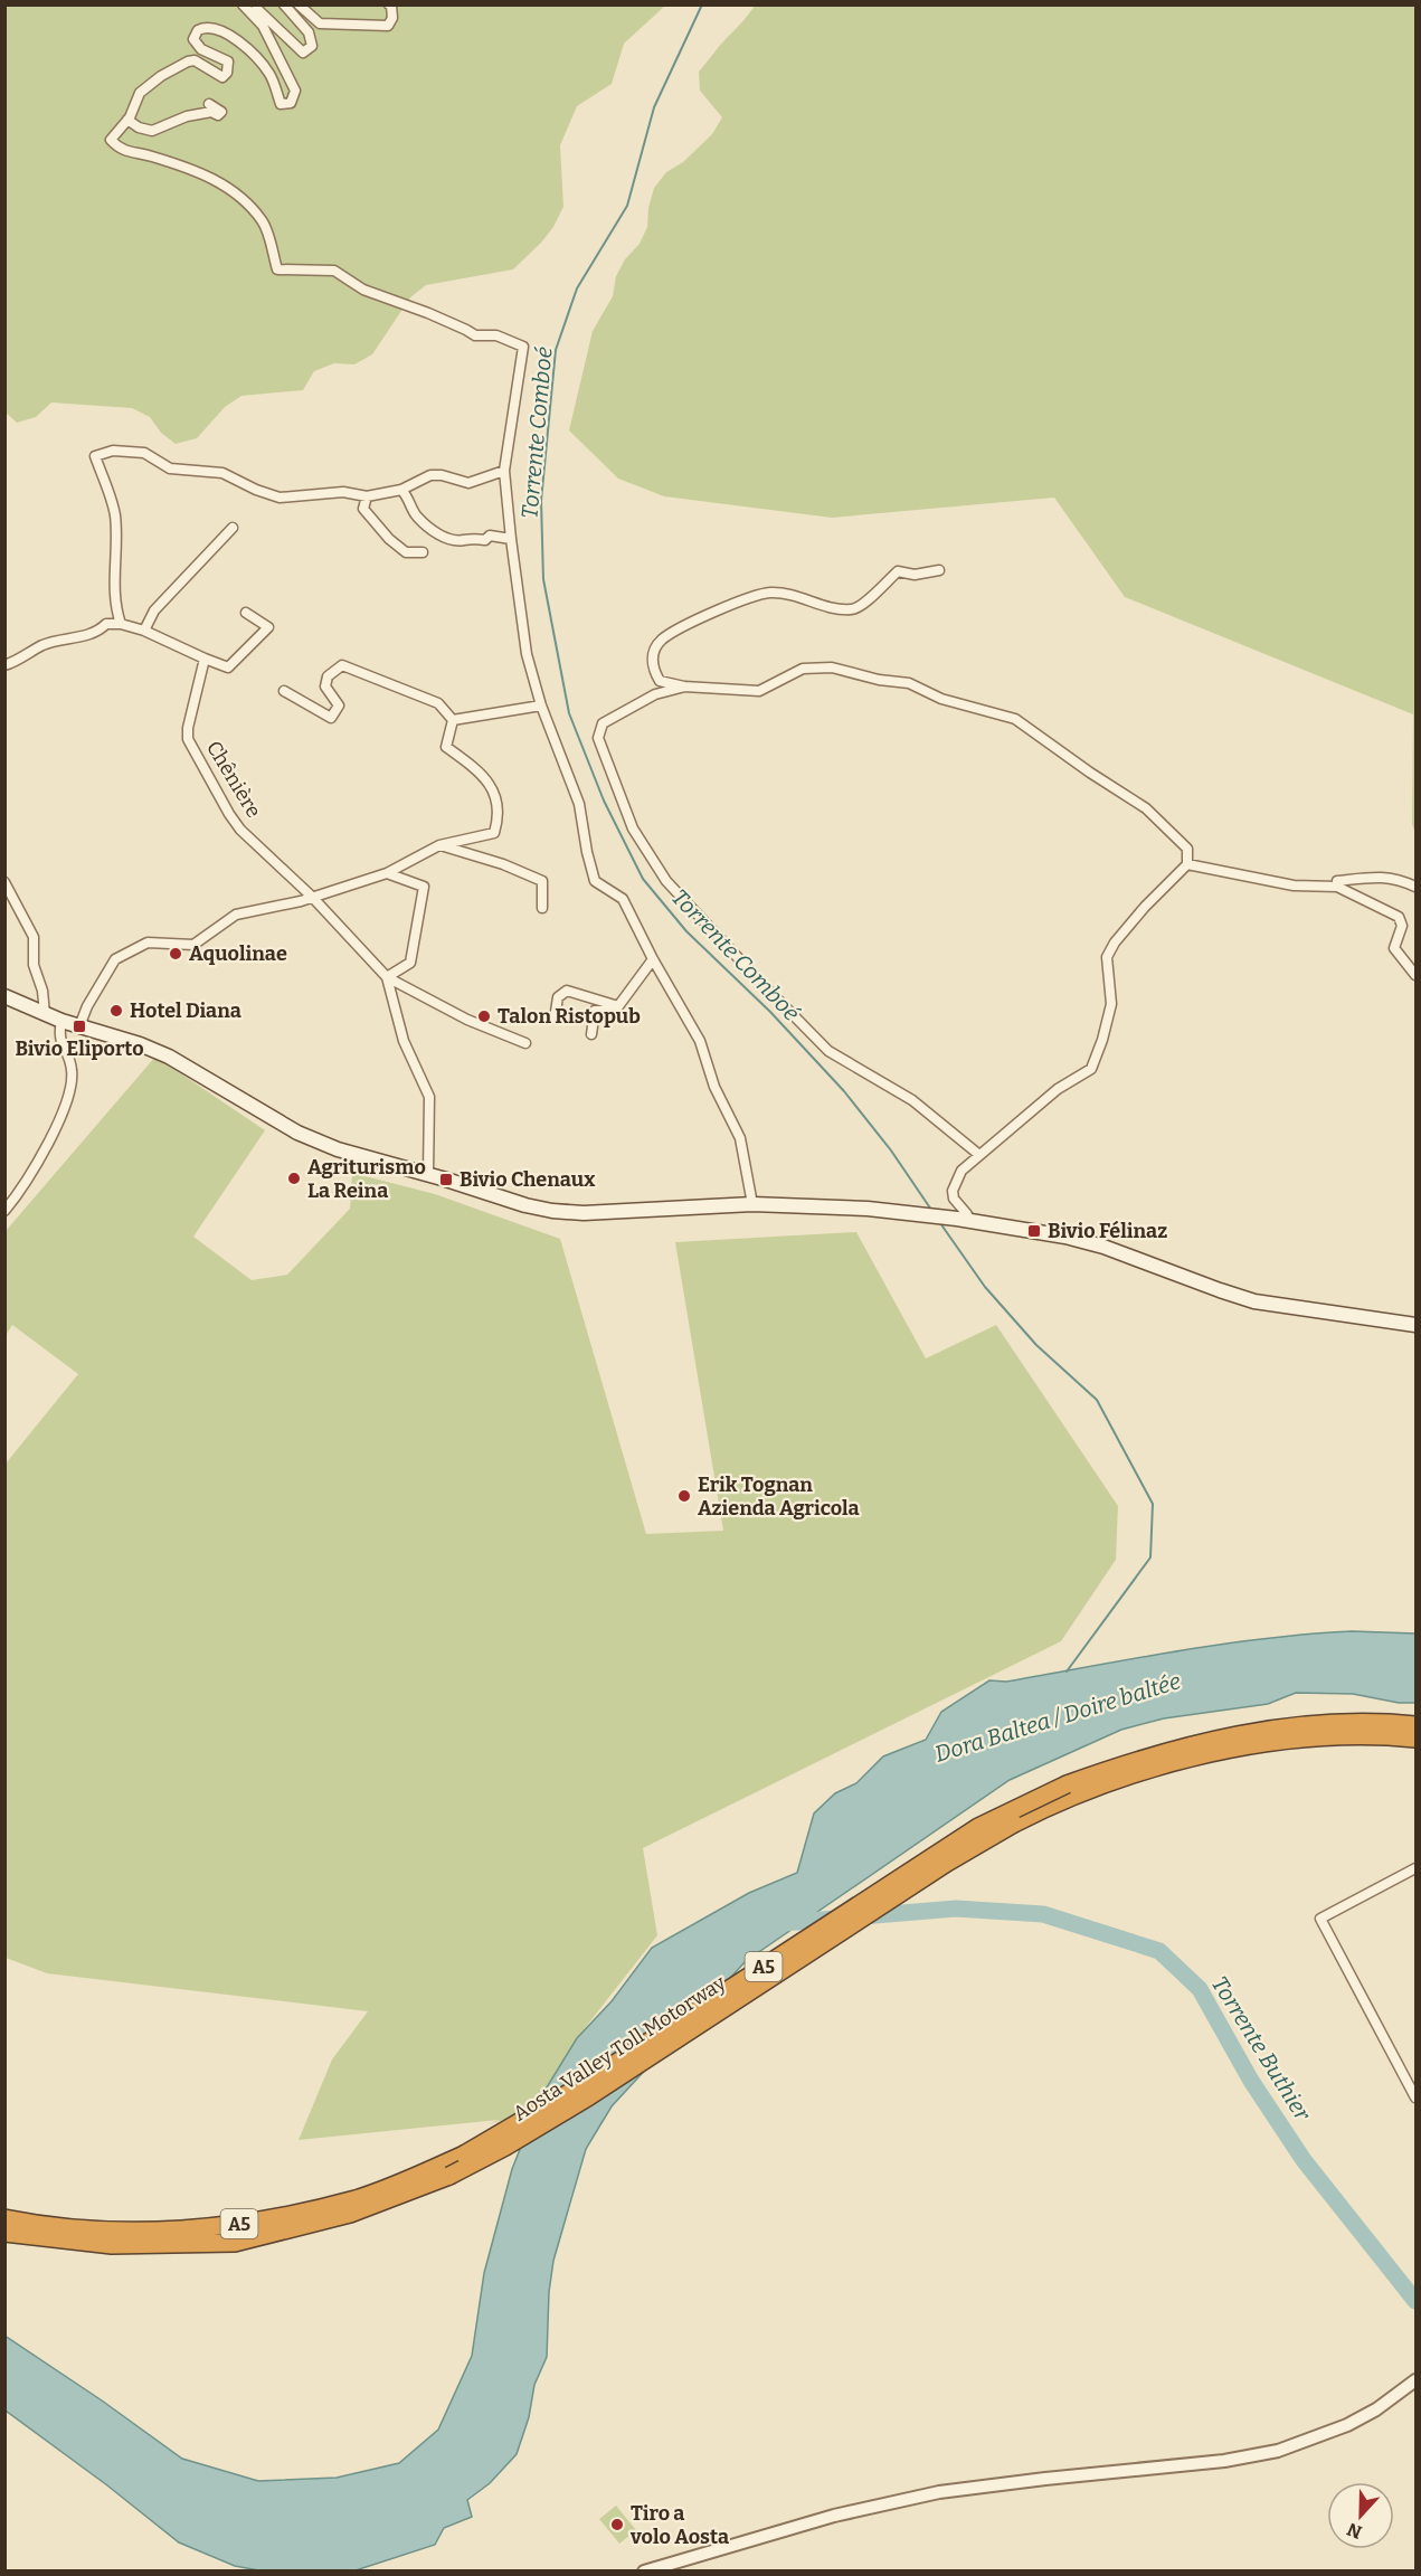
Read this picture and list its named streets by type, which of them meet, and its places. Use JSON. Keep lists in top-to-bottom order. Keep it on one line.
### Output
{"streets":{"highway":["A5","Aosta Valley Toll Motorway"],"street":["Chênière"]},"water":["Torrente Comboé","Dora Baltea / Doire baltée","Torrente Buthier"],"places":{"other":["Aquolinae","Hotel Diana","Talon Ristopub","Agriturismo La Reina","Erik Tognan Azienda Agricola","Tiro a volo Aosta"],"transit":["Bivio Eliporto","Bivio Chenaux","Bivio Félinaz"]},"north":"bottom"}
